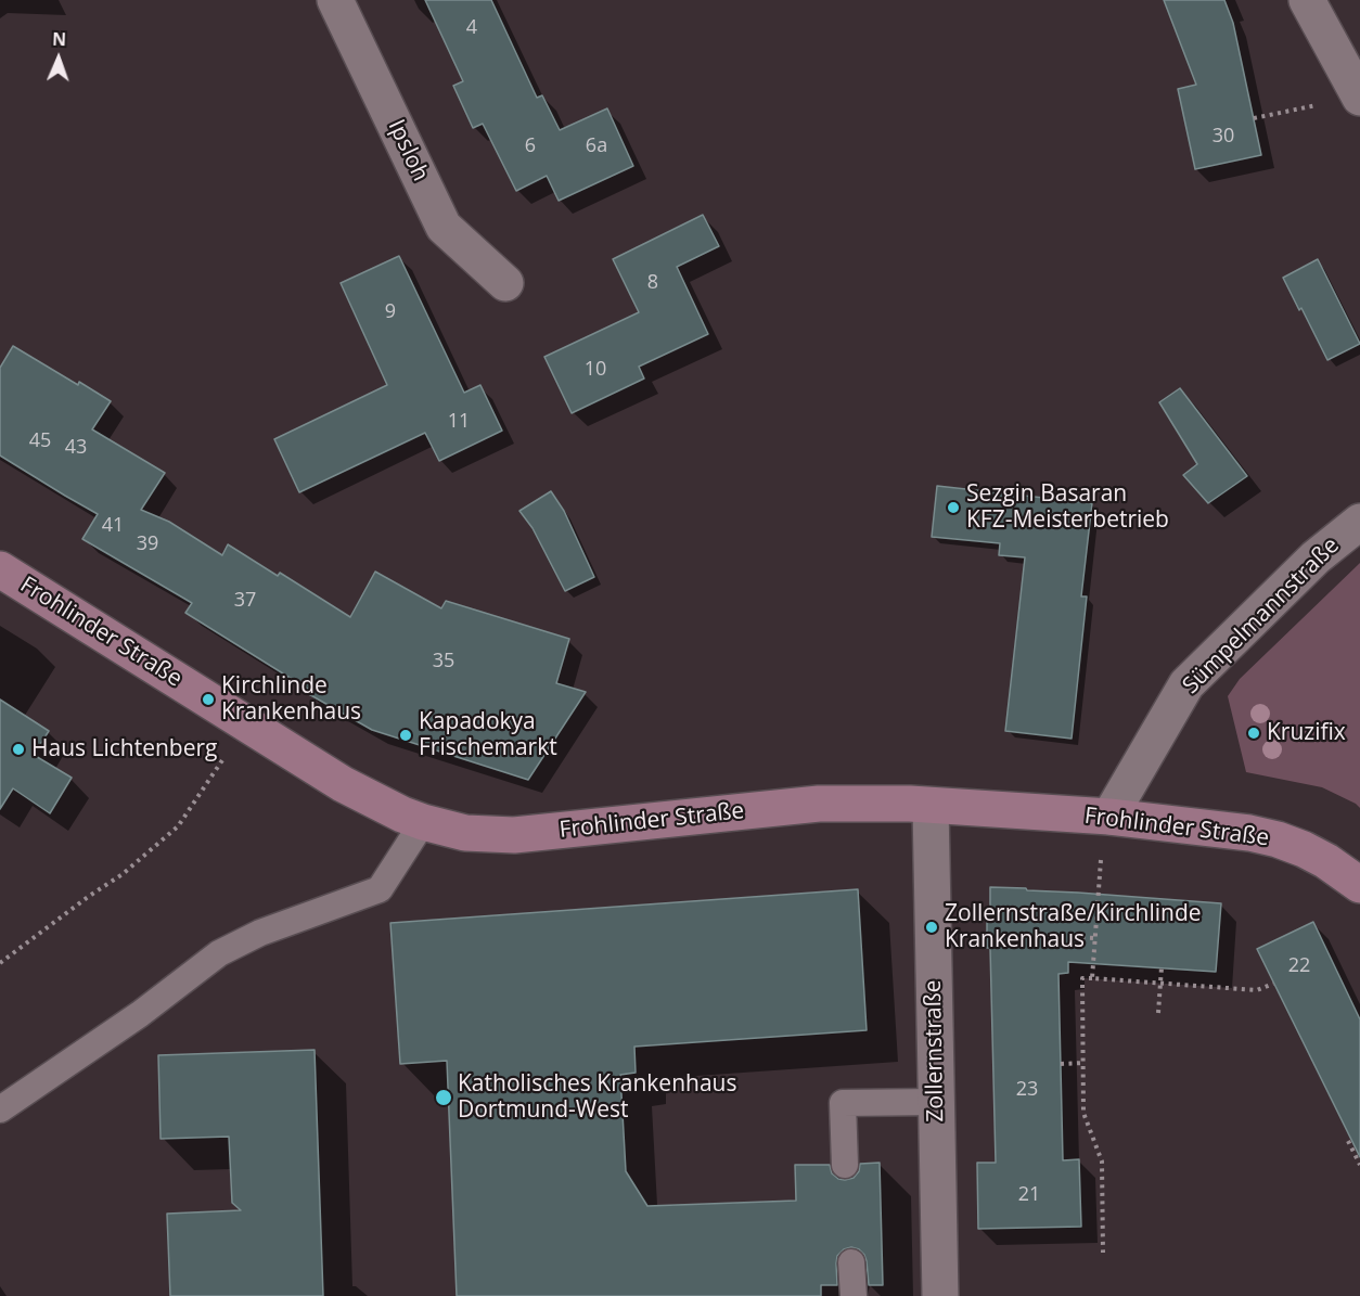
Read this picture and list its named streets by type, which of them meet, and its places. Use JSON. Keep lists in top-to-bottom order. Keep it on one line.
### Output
{"streets":{"main road":["Frohlinder Straße"],"street":["Ipsloh","Sümpelmannstraße","Zollernstraße"]},"crossings":[["Sümpelmannstraße","Frohlinder Straße"],["Frohlinder Straße","Zollernstraße"]],"places":["Sezgin Basaran KFZ-Meisterbetrieb","Kirchlinde Krankenhaus","Kruzifix","Kapadokya Frischemarkt","Haus Lichtenberg","Zollernstraße/Kirchlinde Krankenhaus","Katholisches Krankenhaus Dortmund-West"],"house_numbers":["4","30","6","6a","8","9","10","11","45","43","41","39","37","35","22","23","21"],"north":"top"}
